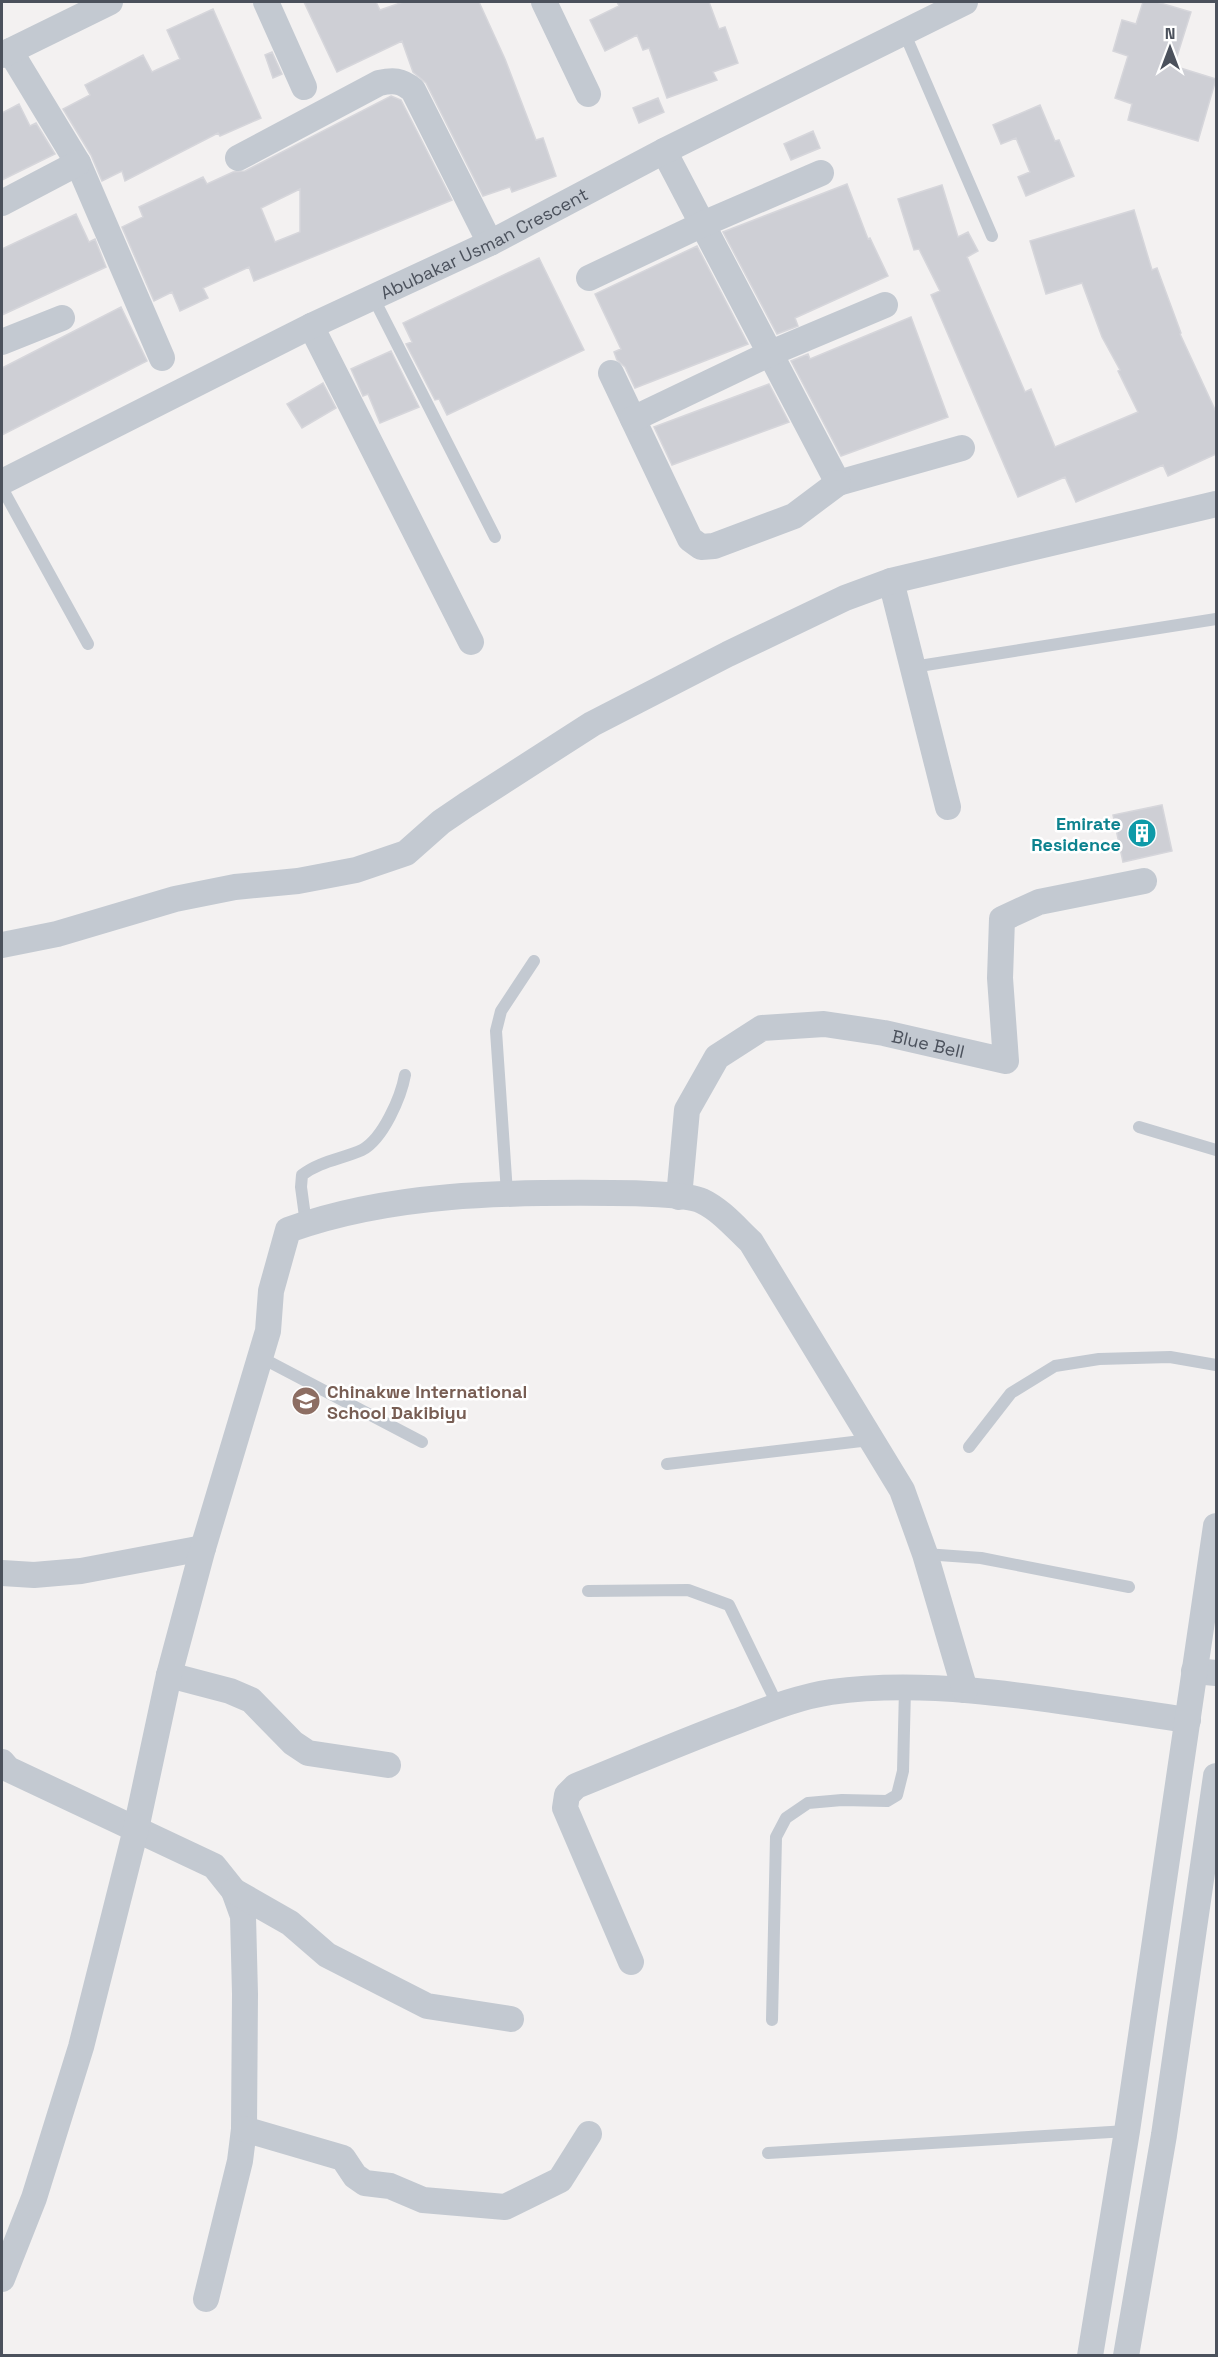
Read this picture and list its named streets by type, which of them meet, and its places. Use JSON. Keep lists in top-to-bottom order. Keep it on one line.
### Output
{"streets":{"street":["Abubakar Usman Crescent","Blue Bell"]},"places":{"building":["Emirate Residence"],"school or university":["Chinakwe International School Dakibiyu"]},"north":"top"}
